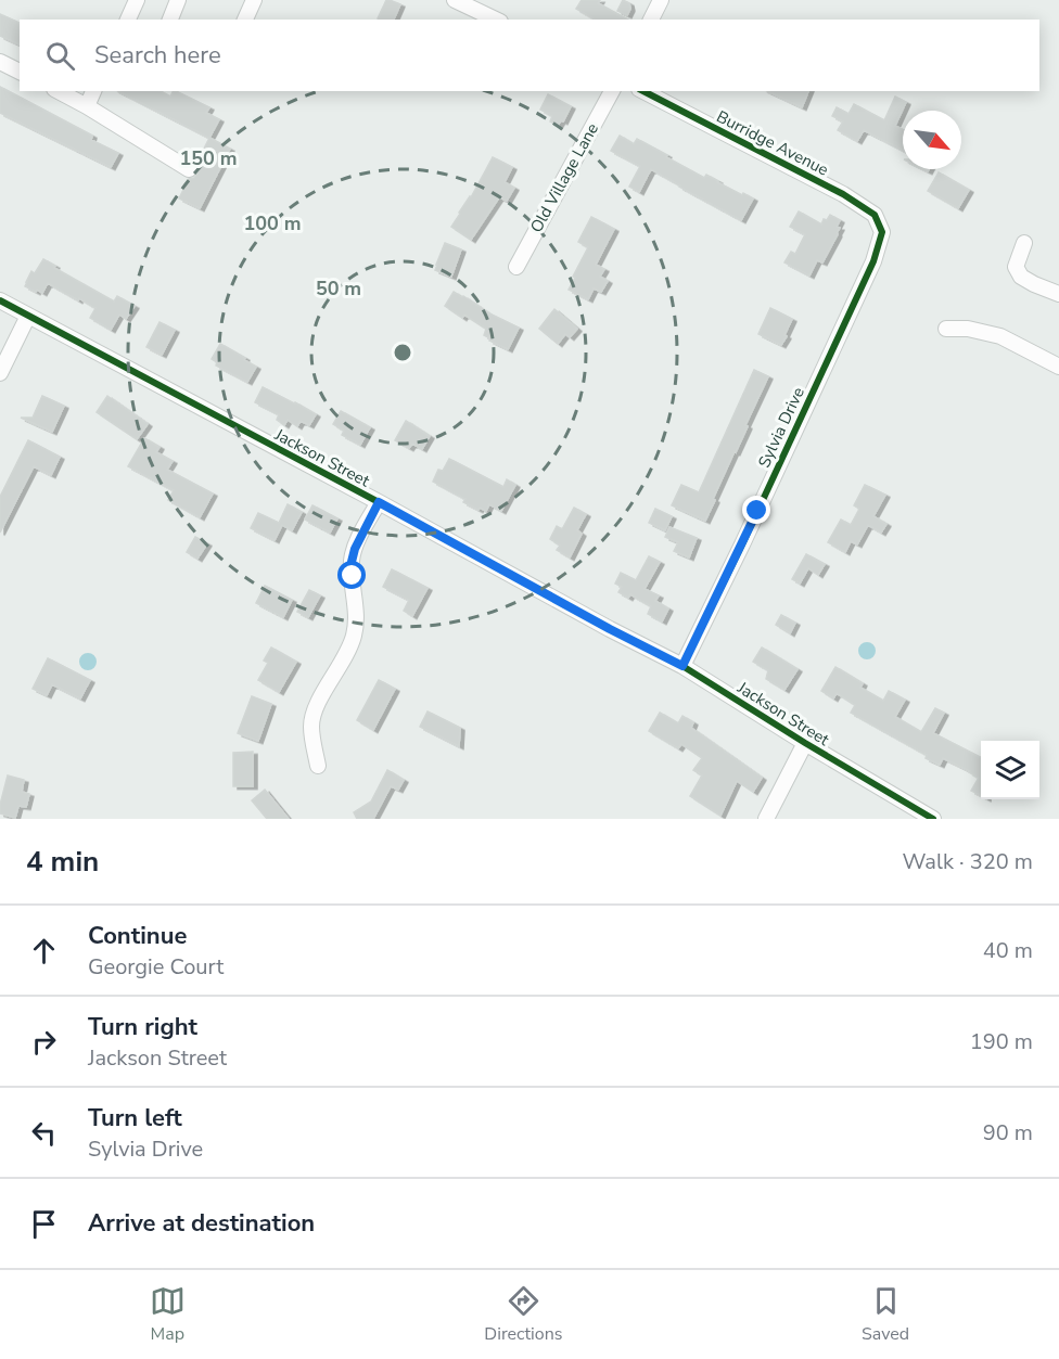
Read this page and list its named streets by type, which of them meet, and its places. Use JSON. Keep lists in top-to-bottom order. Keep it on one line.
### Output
{"streets":{"street":["Burridge Avenue","Old Village Lane","Sylvia Drive","Jackson Street"]},"crossings":[["Burridge Avenue","Sylvia Drive"],["Sylvia Drive","Jackson Street"]],"north":"bottom right","page":{"search":"Search here","heading":["4 min","Walk · 320 m"],"list":[["Continue","Georgie Court","40 m"],["Turn right","Jackson Street","190 m"],["Turn left","Sylvia Drive","90 m"],"Arrive at destination"],"nav":["Map","Directions","Saved"]},"rings":["150 m","100 m","50 m"]}
